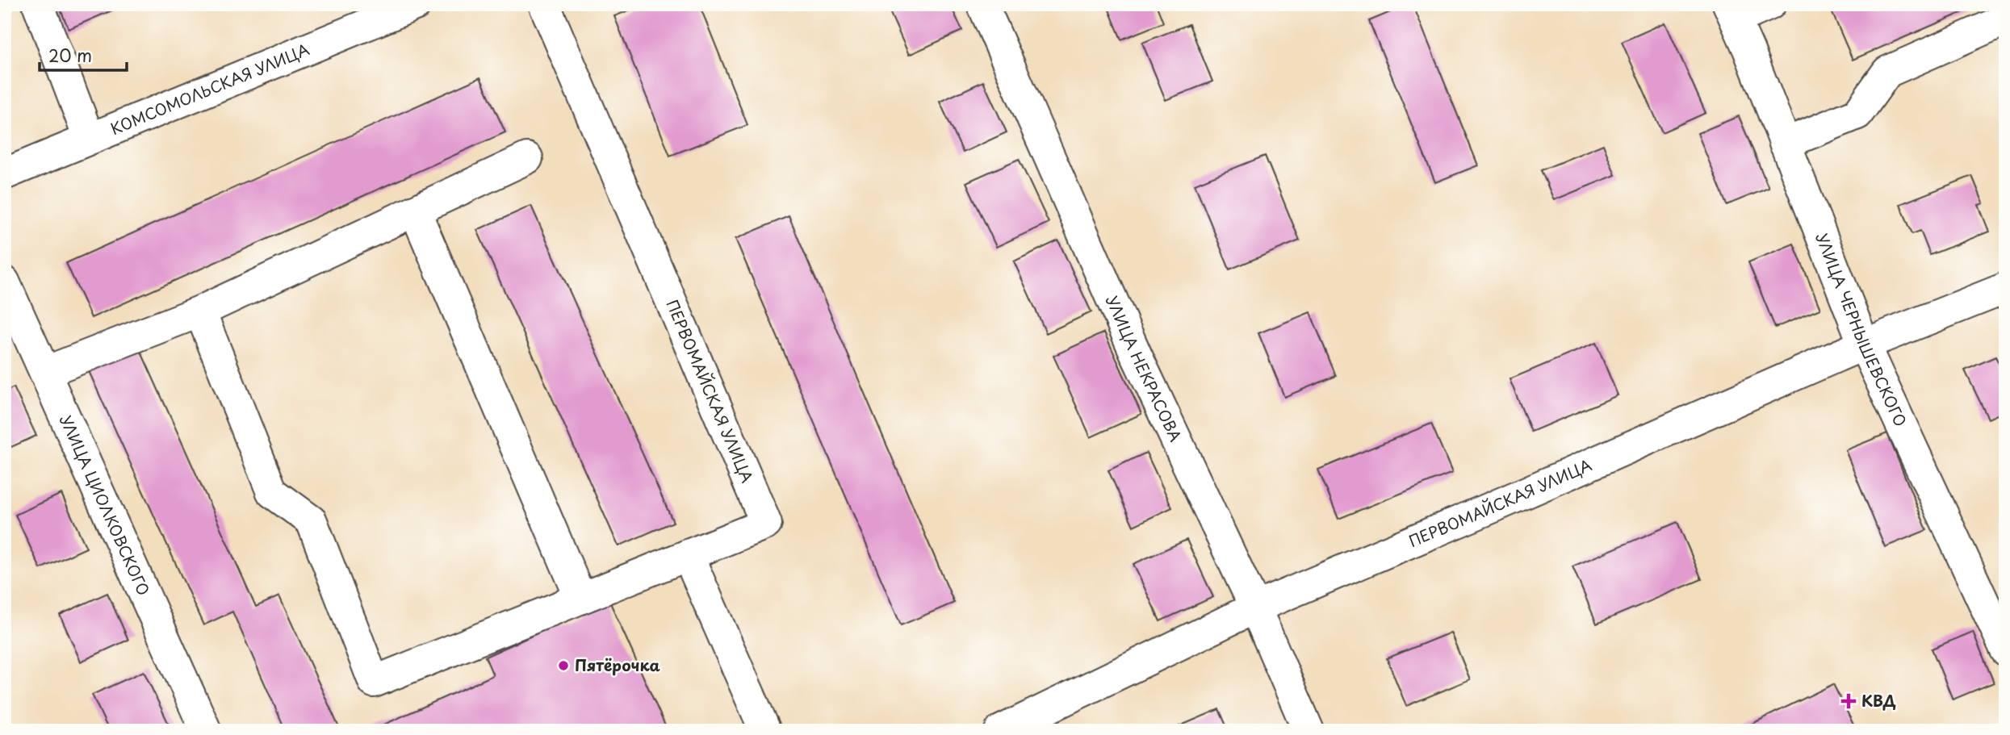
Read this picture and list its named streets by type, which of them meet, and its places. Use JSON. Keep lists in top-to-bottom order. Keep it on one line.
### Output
{"streets":{"street":["КОМСОМОЛЬСКАЯ УЛИЦА","УЛИЦА ЧЕРНЫШЕВСКОГО","УЛИЦА НЕКРАСОВА","ПЕРВОМАЙСКАЯ УЛИЦА","УЛИЦА ЦИОЛКОВСКОГО"]},"crossings":[["УЛИЦА ЧЕРНЫШЕВСКОГО","ПЕРВОМАЙСКАЯ УЛИЦА"],["УЛИЦА НЕКРАСОВА","ПЕРВОМАЙСКАЯ УЛИЦА"]],"places":{"other":["Пятёрочка"],"health":["КВД"]},"scale_bar":"20 m"}
